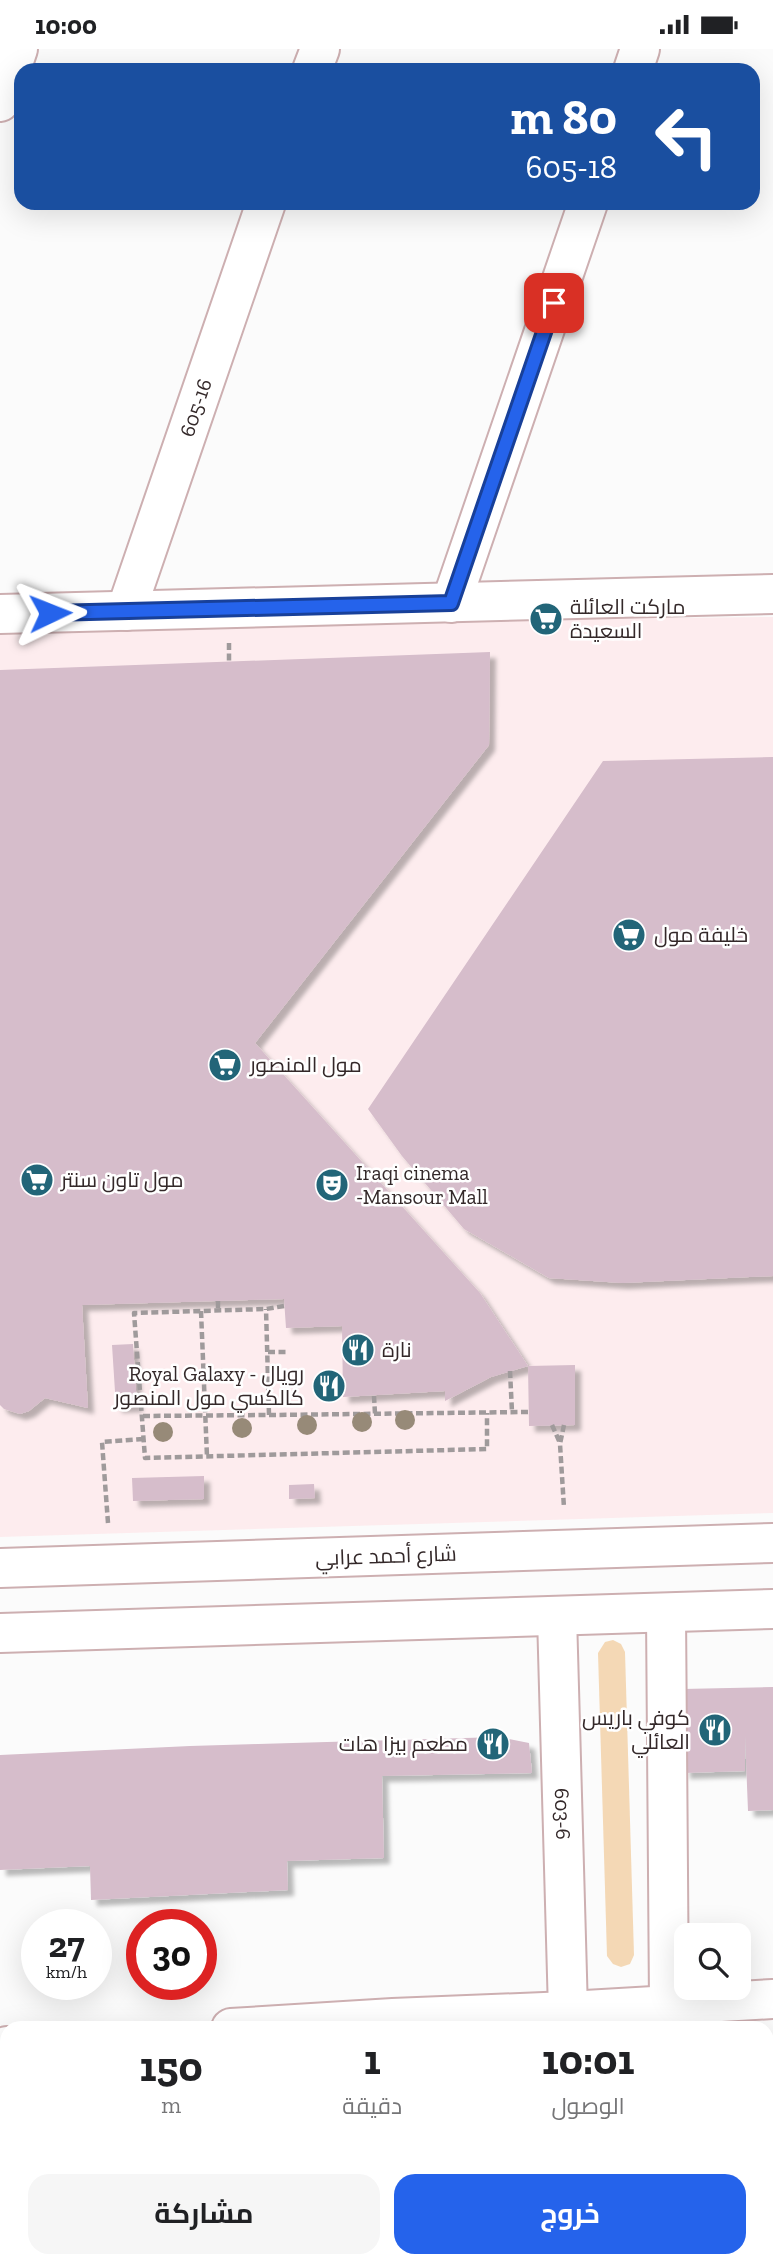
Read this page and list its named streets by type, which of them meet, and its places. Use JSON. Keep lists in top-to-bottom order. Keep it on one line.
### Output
{"streets":{"street":["605-16","شارع أحمد عرابي","603-6"]},"places":{"supermarket":["ماركت العائلة السعيدة","خليفة مول","مول المنصور","مول تاون سنتر"],"theatre":["Iraqi cinema -Mansour Mall"],"restaurant":["نارة","Royal Galaxy - رويال كالكسي مول المنصور","كوفي باريس العائلي","مطعم بيزا هات"]},"page":{"status":"10:00","turn":["80 m","605-18"],"speed":"27 km/h","limit":"30","eta":["10:01","الوصول","1","دقيقة","150","m"],"buttons":["خروج","مشاركة"]}}
